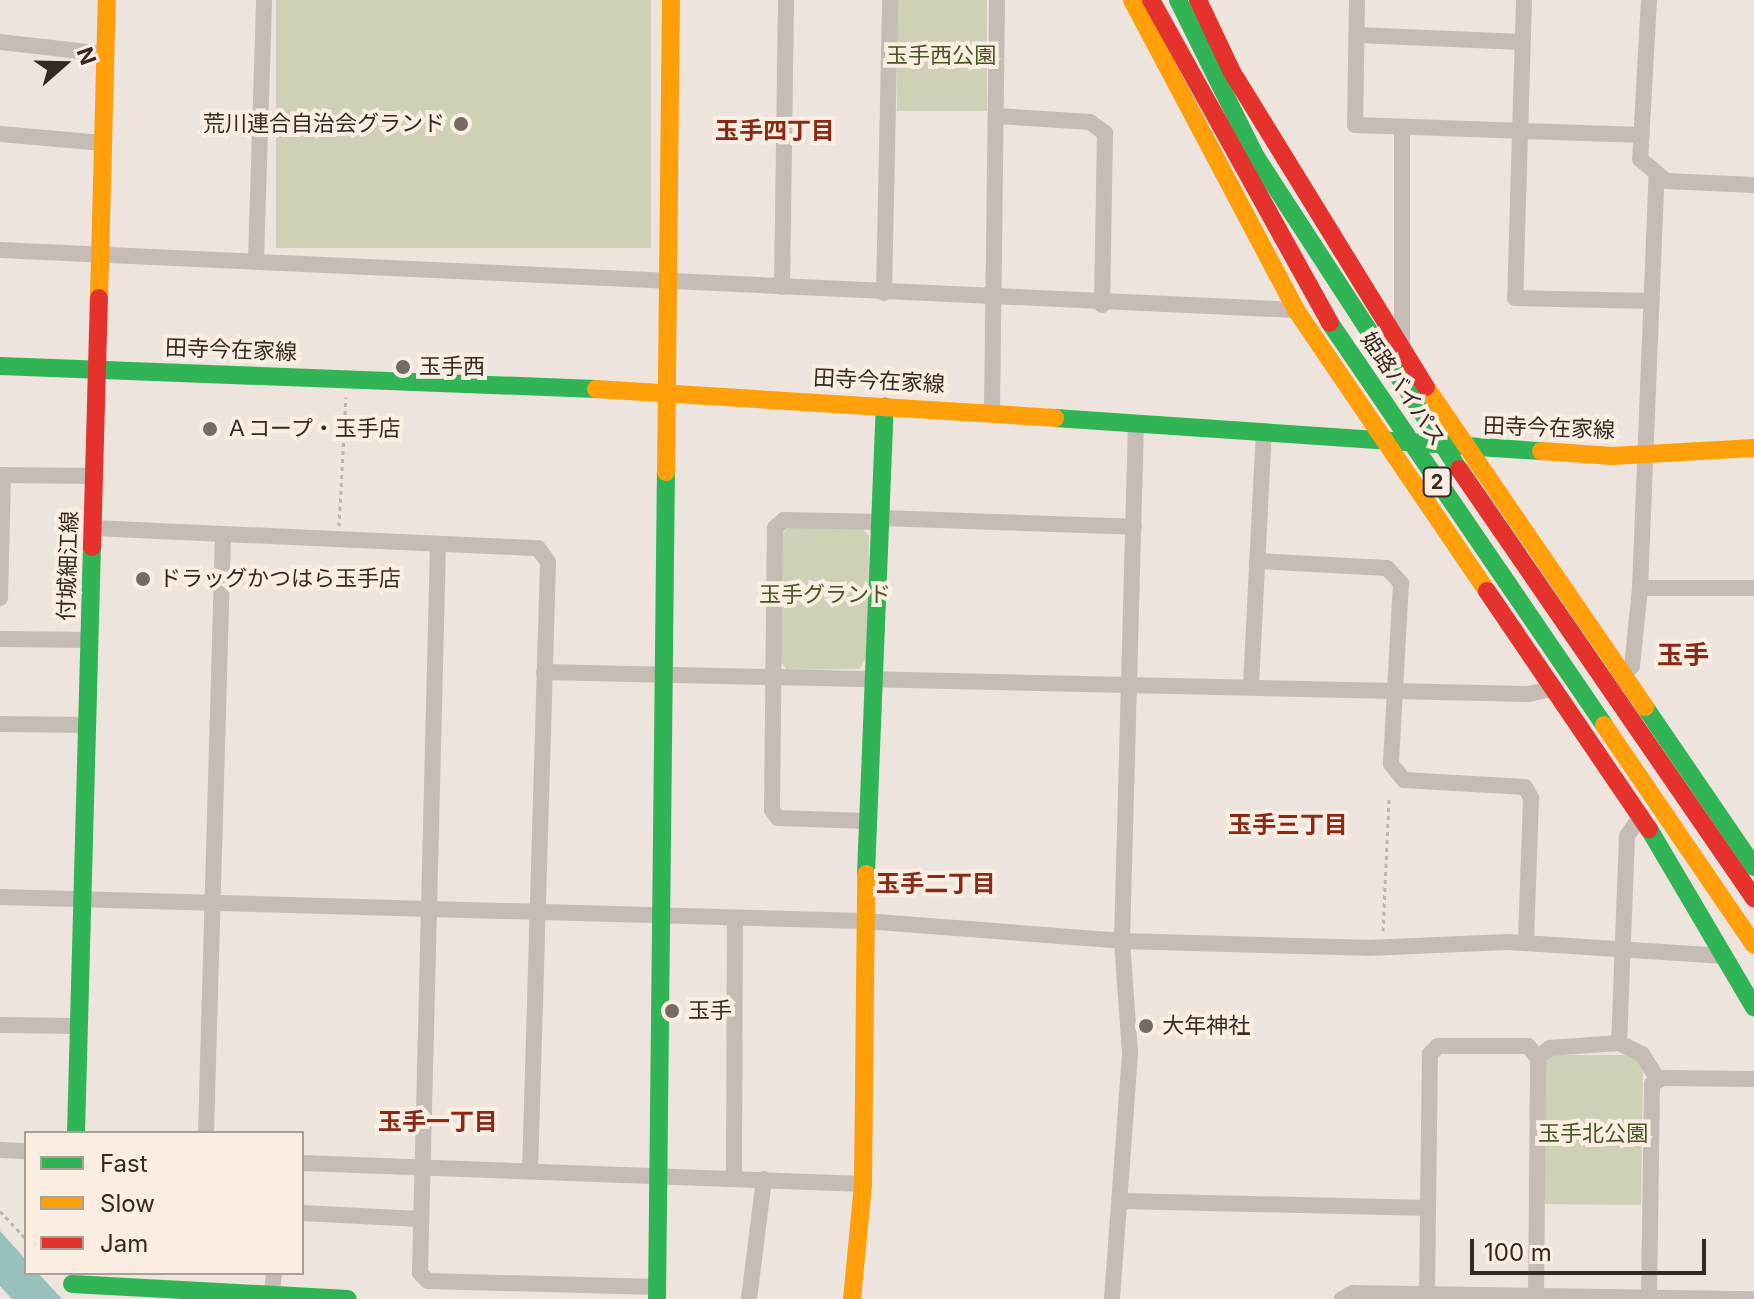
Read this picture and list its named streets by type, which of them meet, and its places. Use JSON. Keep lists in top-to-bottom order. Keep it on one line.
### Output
{"streets":{"main road":["田寺今在家線","姫路バイパス","2","付城細江線"]},"crossings":[["田寺今在家線","付城細江線"]],"districts":["玉手四丁目","玉手","玉手三丁目","玉手二丁目","玉手一丁目"],"parks":["玉手西公園","玉手グランド","玉手北公園"],"places":["荒川連合自治会グランド","玉手西","Ａコープ・玉手店","ドラッグかつはら玉手店","玉手","大年神社"],"legend":["Fast","Slow","Jam"],"scale_bar":"100 m","north":"right"}
